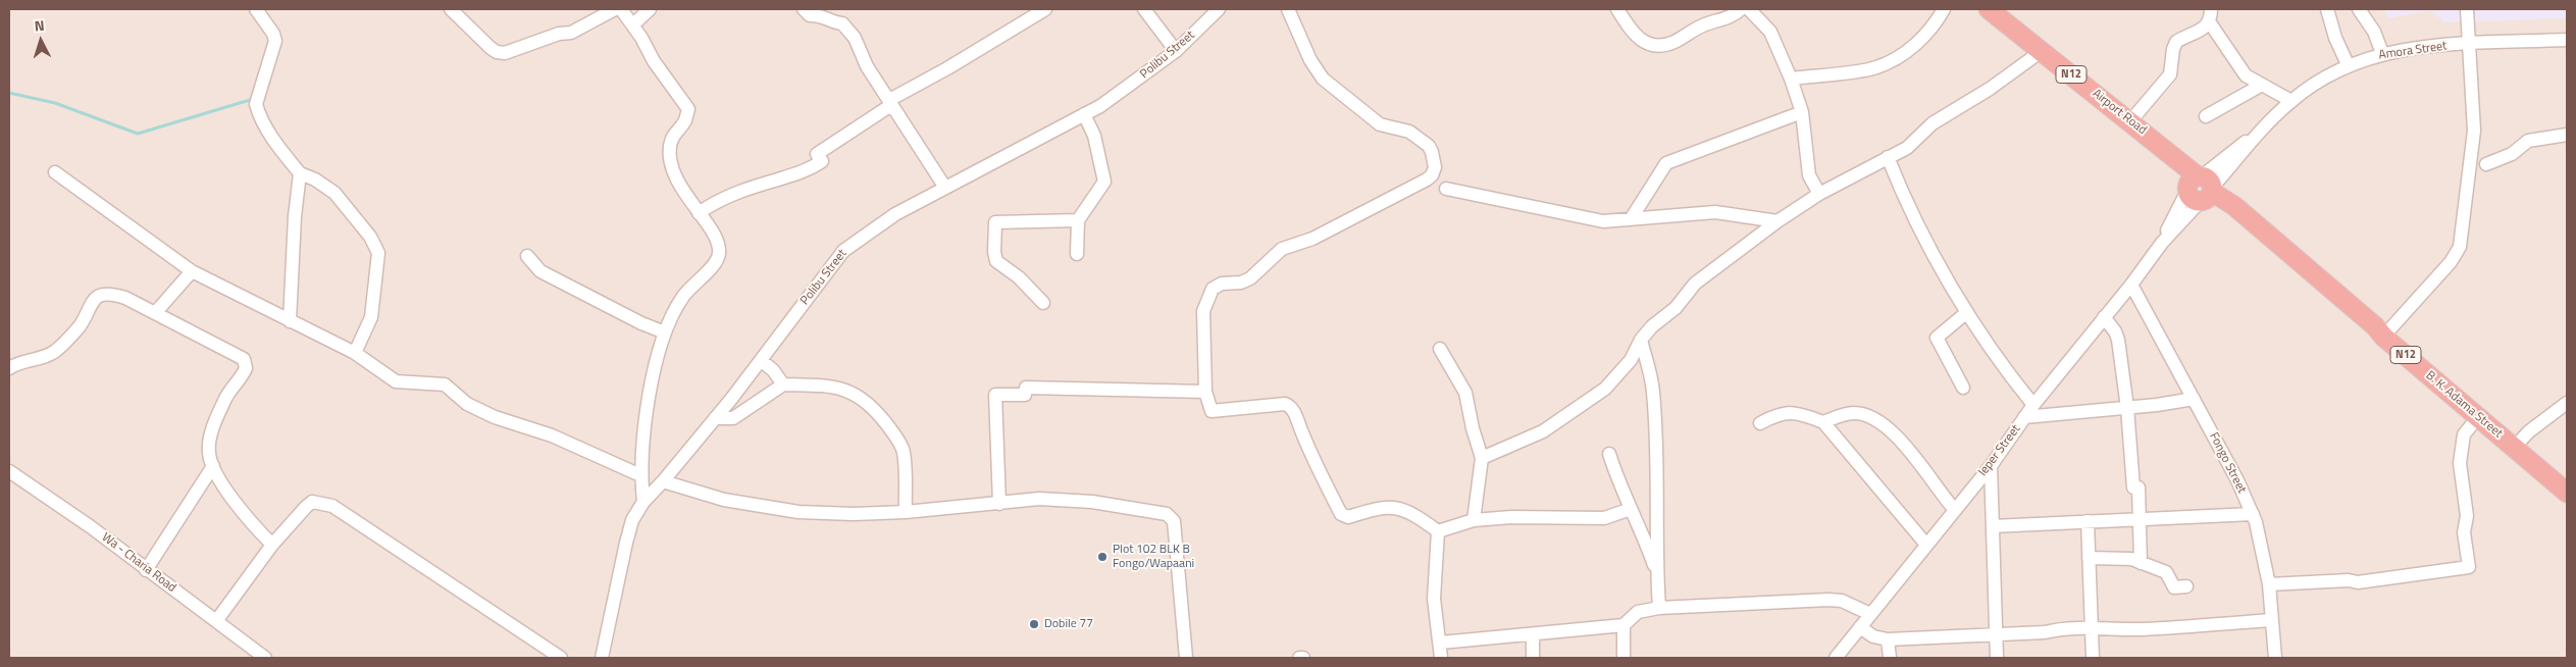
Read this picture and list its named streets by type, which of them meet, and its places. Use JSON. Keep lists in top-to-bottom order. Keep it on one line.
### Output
{"streets":{"highway":["N12","Airport Road","B. K. Adama Street"],"street":["Amora Street","Polibu Street","Ieper Street","Fongo Street","Wa - Charia Road"]},"crossings":[["Amora Street","Airport Road"],["Amora Street","B. K. Adama Street"],["Amora Street","Ieper Street"],["Airport Road","B. K. Adama Street"],["Ieper Street","Fongo Street"]],"places":["Plot 102 BLK B Fongo/Wapaani","Dobile 77"],"north":"top"}
